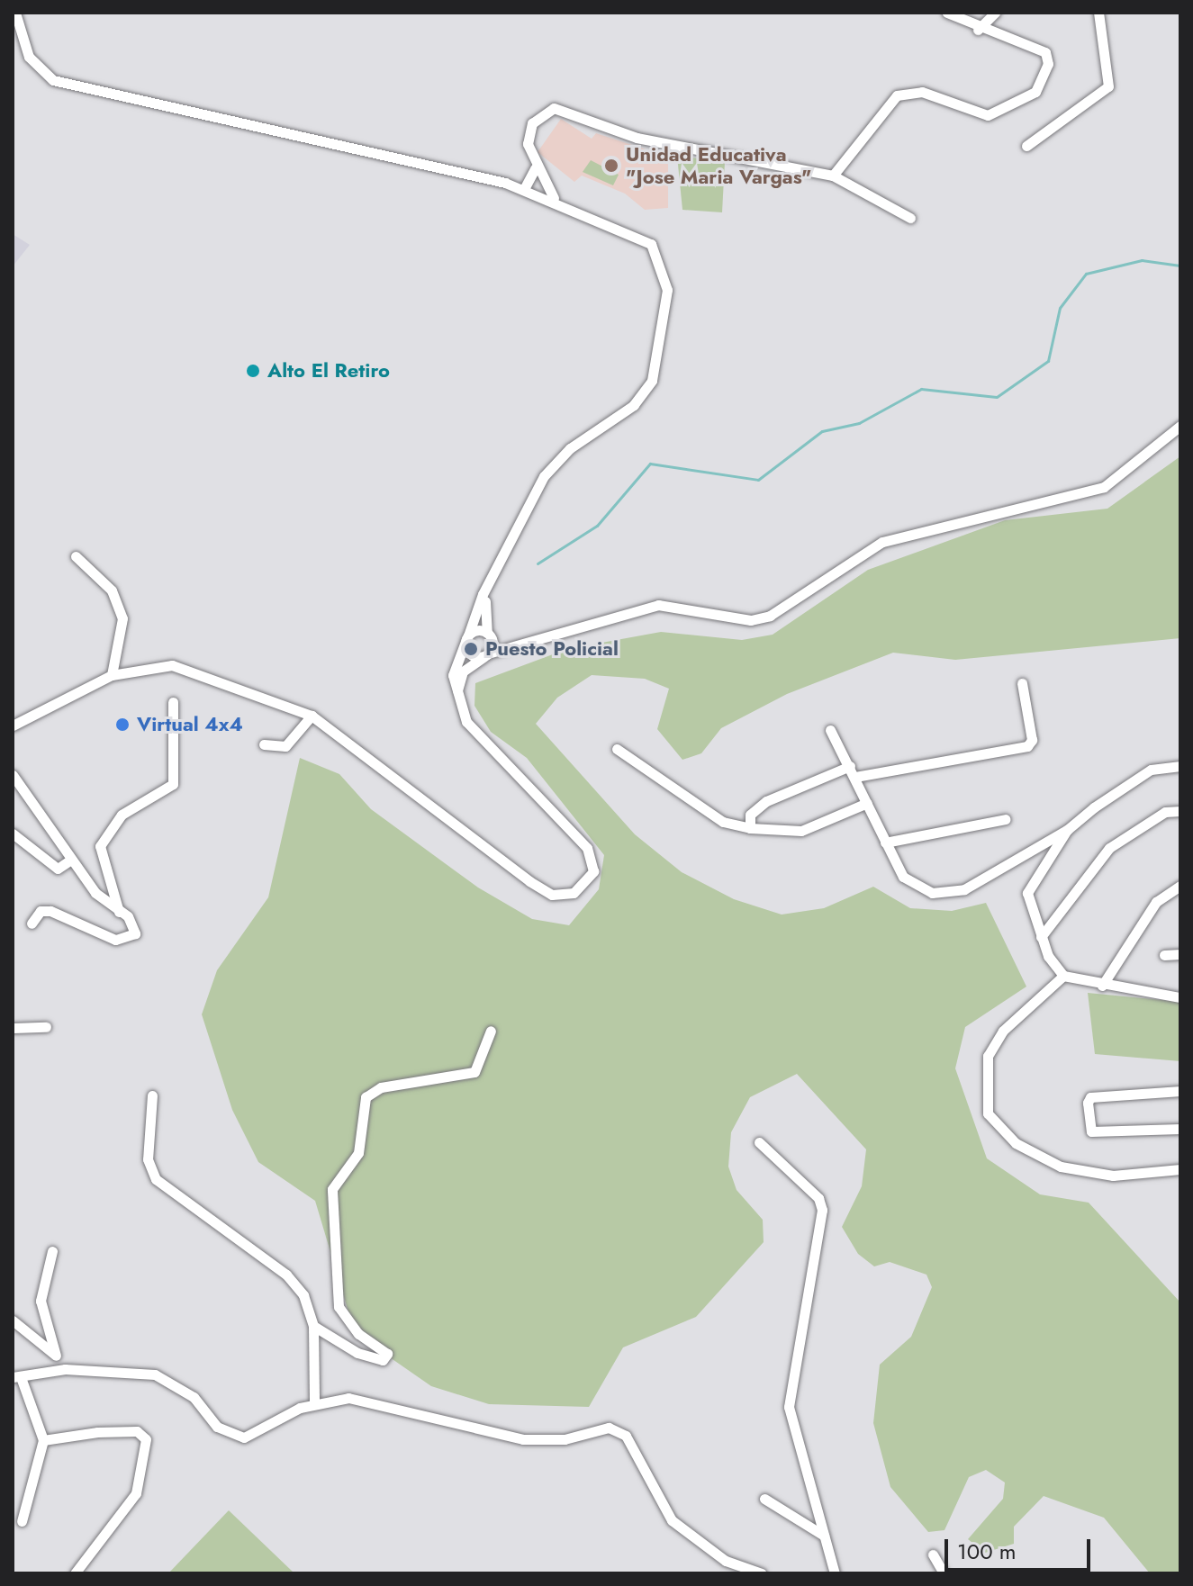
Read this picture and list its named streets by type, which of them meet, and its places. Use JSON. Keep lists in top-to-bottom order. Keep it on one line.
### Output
{"places":["Unidad Educativa \"Jose Maria Vargas\"","Alto El Retiro","Puesto Policial","Virtual 4x4"],"scale_bar":"100 m"}
